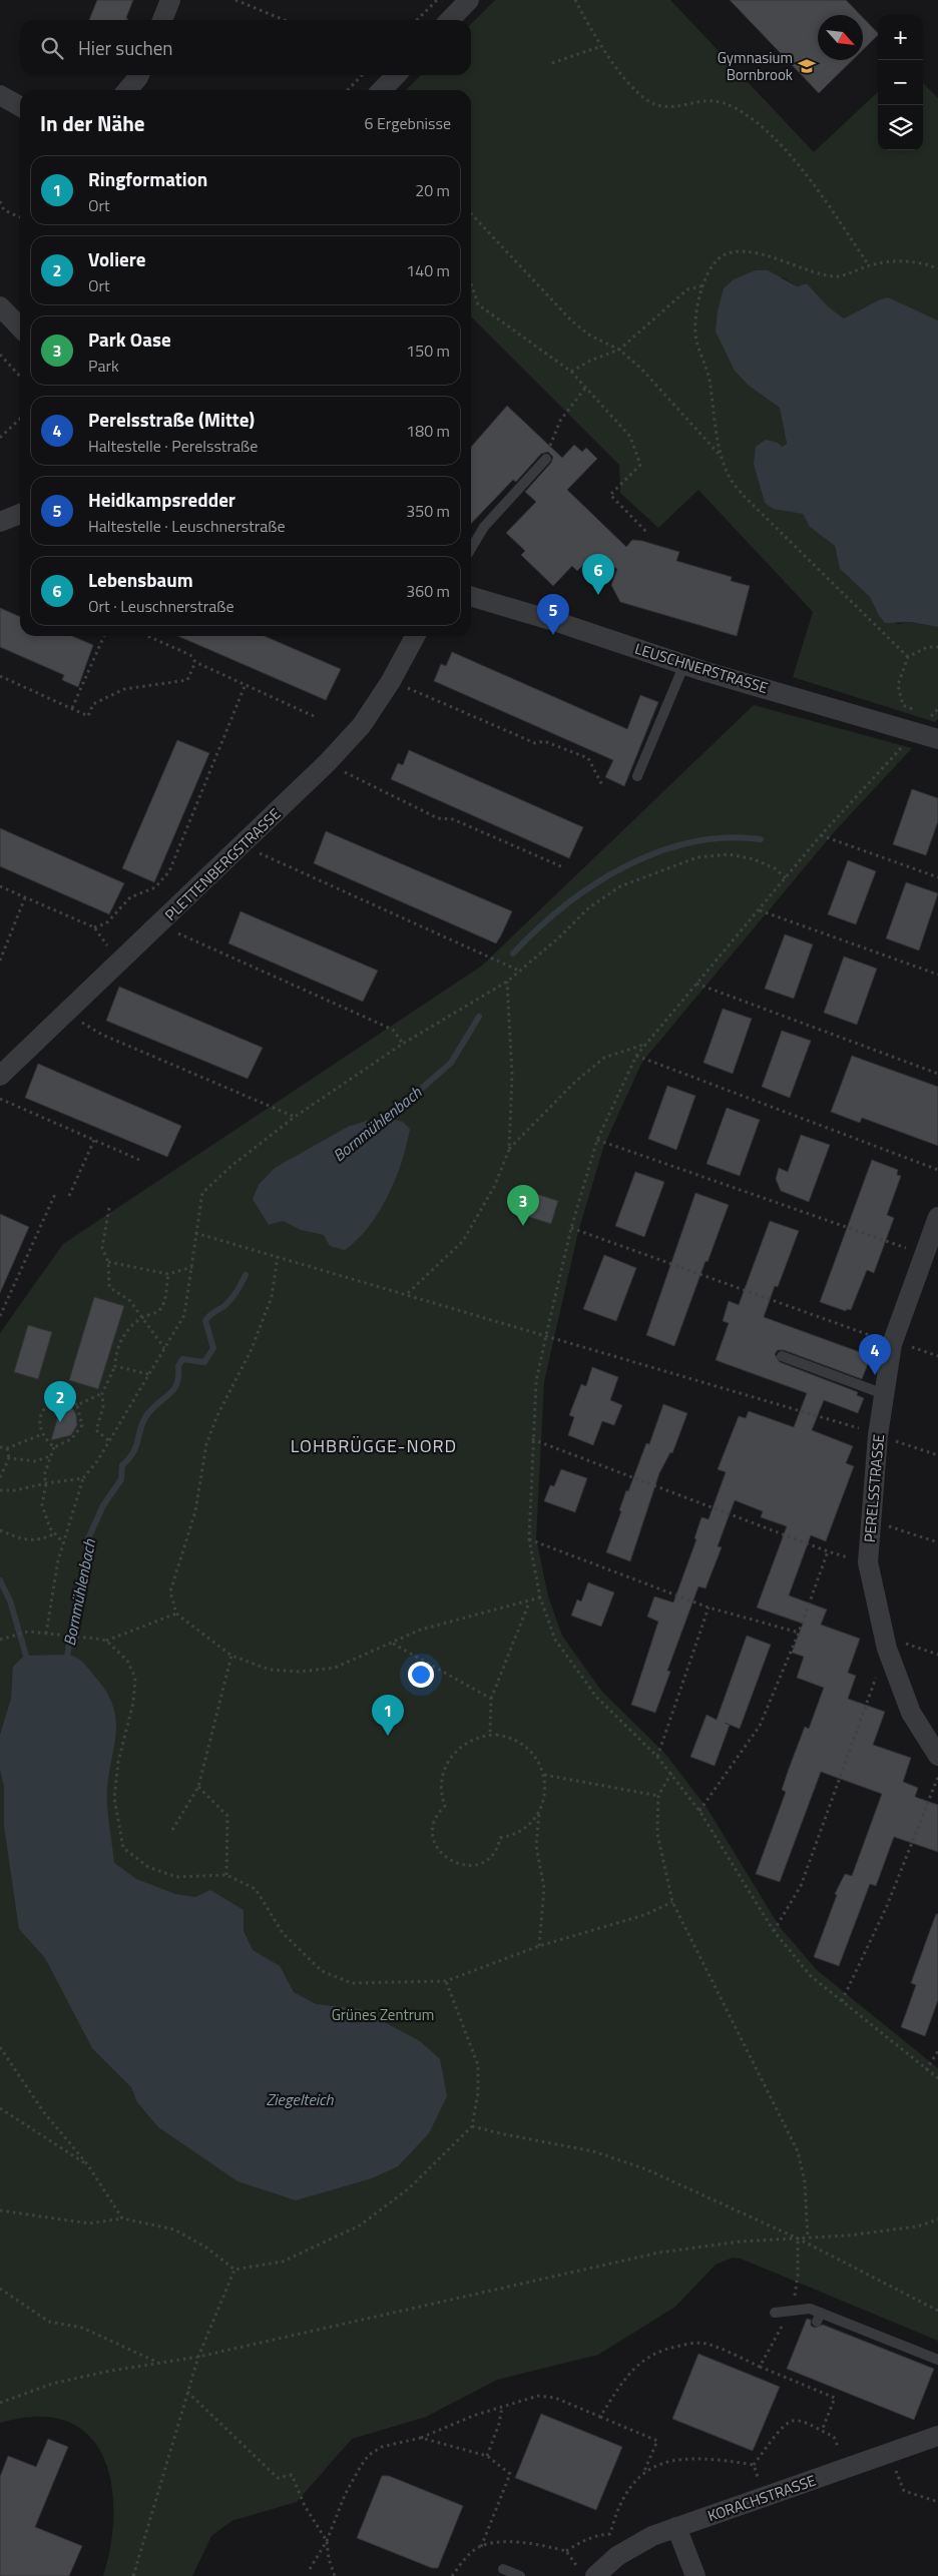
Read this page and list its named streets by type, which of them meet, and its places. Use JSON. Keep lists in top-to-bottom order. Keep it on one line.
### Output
{"streets":{"street":["LEUSCHNERSTRASSE","PLETTENBERGSTRASSE","PERELSSTRASSE","KORACHSTRASSE"]},"districts":["LOHBRÜGGE-NORD"],"water":["Bornmühlenbach","Ziegelteich"],"parks":["Grünes Zentrum"],"places":{"school or university":["Gymnasium Bornbrook"]},"north":"bottom right","page":{"map_buttons":["+","−"],"search":"Hier suchen","heading":["In der Nähe","6 Ergebnisse"],"list":[{"mark":"1","name":"Ringformation","note":"Ort","value":"20 m"},{"mark":"2","name":"Voliere","note":"Ort","value":"140 m"},{"mark":"3","name":"Park Oase","note":"Park","value":"150 m"},{"mark":"4","name":"Perelsstraße (Mitte)","note":"Haltestelle · Perelsstraße","value":"180 m"},{"mark":"5","name":"Heidkampsredder","note":"Haltestelle · Leuschnerstraße","value":"350 m"},{"mark":"6","name":"Lebensbaum","note":"Ort · Leuschnerstraße","value":"360 m"}],"pins":["6","5","3","4","2","1"]}}
